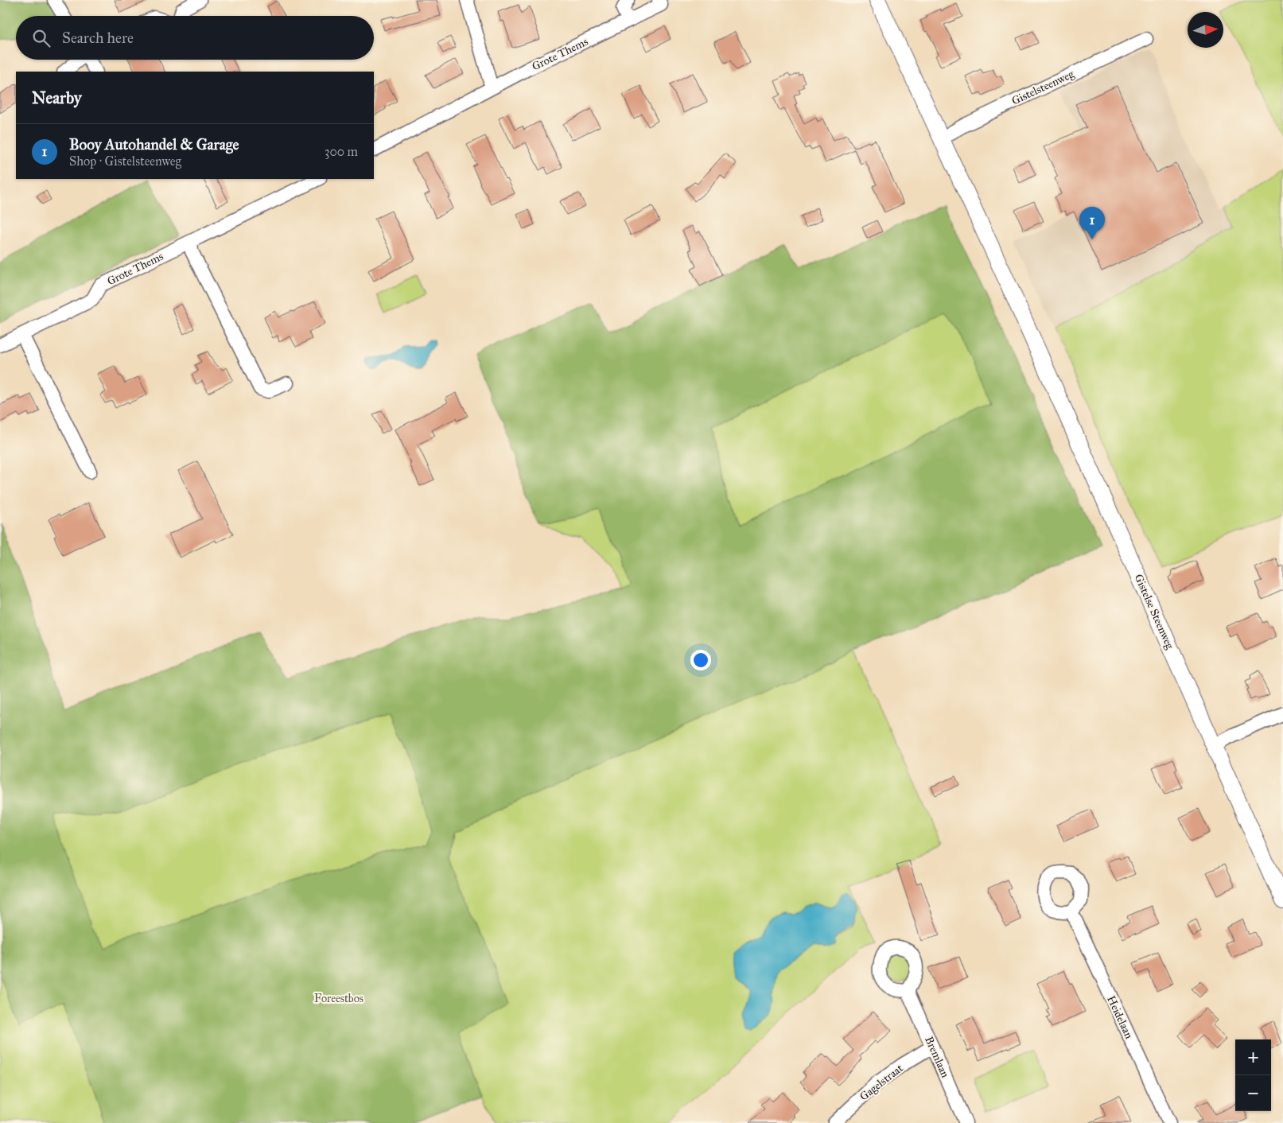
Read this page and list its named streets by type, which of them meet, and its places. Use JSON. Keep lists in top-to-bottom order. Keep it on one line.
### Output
{"streets":{"main road":["Gistelse Steenweg"],"street":["Grote Thems","Gistelsteenweg","Heidelaan","Bremlaan","Gagelstraat"]},"crossings":[["Gistelsteenweg","Gistelse Steenweg"],["Bremlaan","Gagelstraat"]],"parks":["Foreestbos"],"north":"right","page":{"search":"Search here","heading":"Nearby","list":[{"mark":"1","name":"Booy Autohandel & Garage","note":"Shop · Gistelsteenweg","value":"300 m"}],"pins":"1","map_buttons":["+","−"]}}
